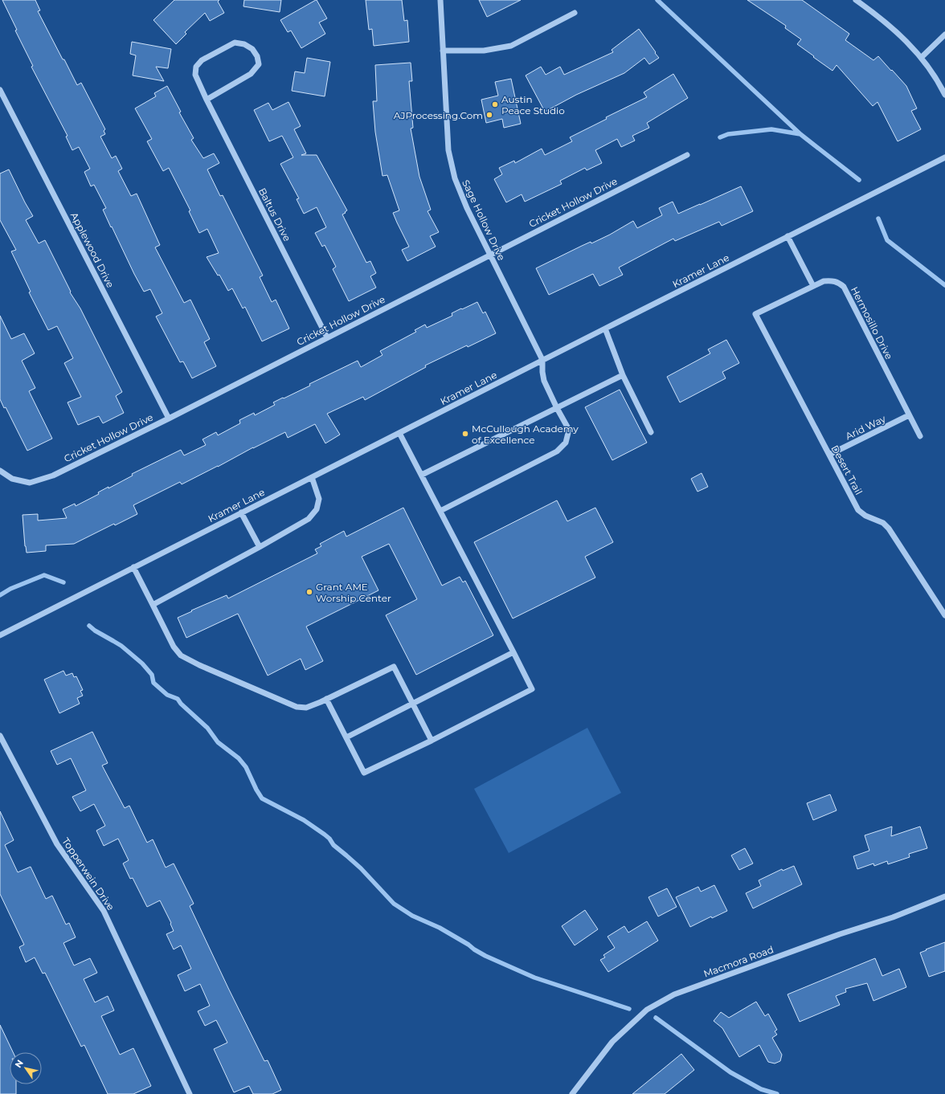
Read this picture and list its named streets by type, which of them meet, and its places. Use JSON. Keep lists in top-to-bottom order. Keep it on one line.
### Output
{"streets":{"street":["Cricket Hollow Drive","Baltus Drive","Sage Hollow Drive","Applewood Drive","Kramer Lane","Hermosillo Drive","Arid Way","Desert Trail","Topperwein Drive","Macmora Road"]},"crossings":[["Cricket Hollow Drive","Baltus Drive"],["Cricket Hollow Drive","Sage Hollow Drive"],["Cricket Hollow Drive","Applewood Drive"],["Sage Hollow Drive","Kramer Lane"],["Hermosillo Drive","Arid Way"],["Hermosillo Drive","Desert Trail"],["Arid Way","Desert Trail"]],"places":["Austin Peace Studio","AJProcessing.Com","McCullough Academy of Excellence","Grant AME Worship Center"],"north":"top left"}
